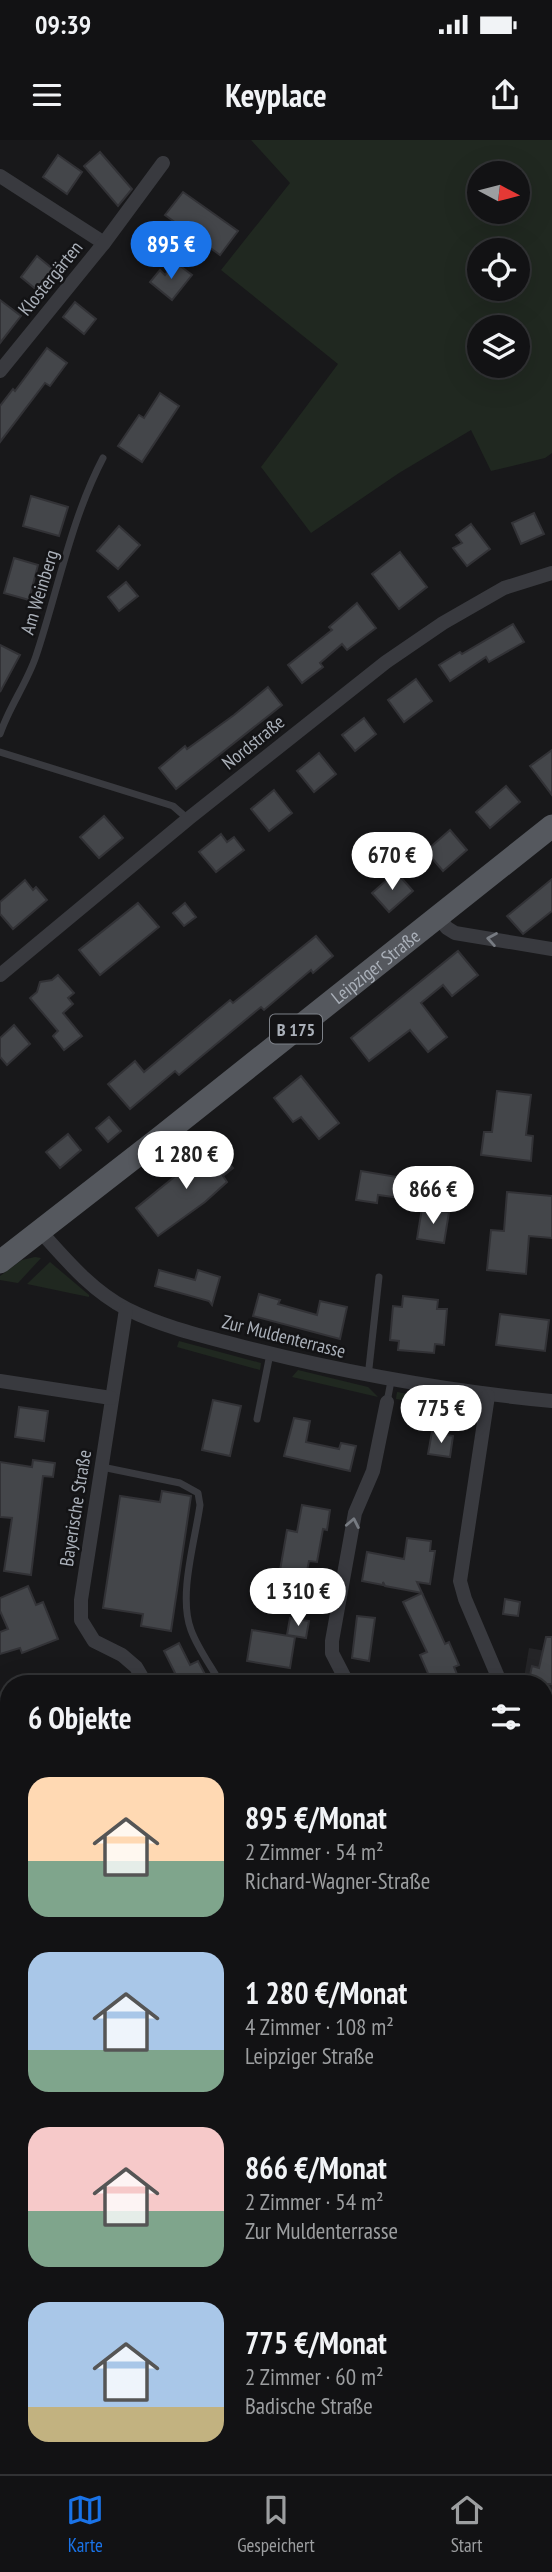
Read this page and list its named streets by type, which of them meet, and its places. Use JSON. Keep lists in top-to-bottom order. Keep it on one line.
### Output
{"streets":{"main road":["Leipziger Straße","B 175"],"street":["Klostergärten","Nordstraße","Zur Muldenterrasse","Bayerische Straße"],"lane":["Am Weinberg"]},"crossings":[["Leipziger Straße","Zur Muldenterrasse"],["Zur Muldenterrasse","Bayerische Straße"]],"north":"right","page":{"status":"09:39","header":"Keyplace","price":["895 €","670 €","1 280 €","866 €","775 €","1 310 €"],"heading":"6 Objekte","list":[{"name":"895 €/Monat","note":"2 Zimmer · 54 m² · Richard-Wagner-Straße"},{"name":"1 280 €/Monat","note":"4 Zimmer · 108 m² · Leipziger Straße"},{"name":"866 €/Monat","note":"2 Zimmer · 54 m² · Zur Muldenterrasse"},{"name":"775 €/Monat","note":"2 Zimmer · 60 m² · Badische Straße"}],"tabs":["Karte","Gespeichert","Start"]}}
